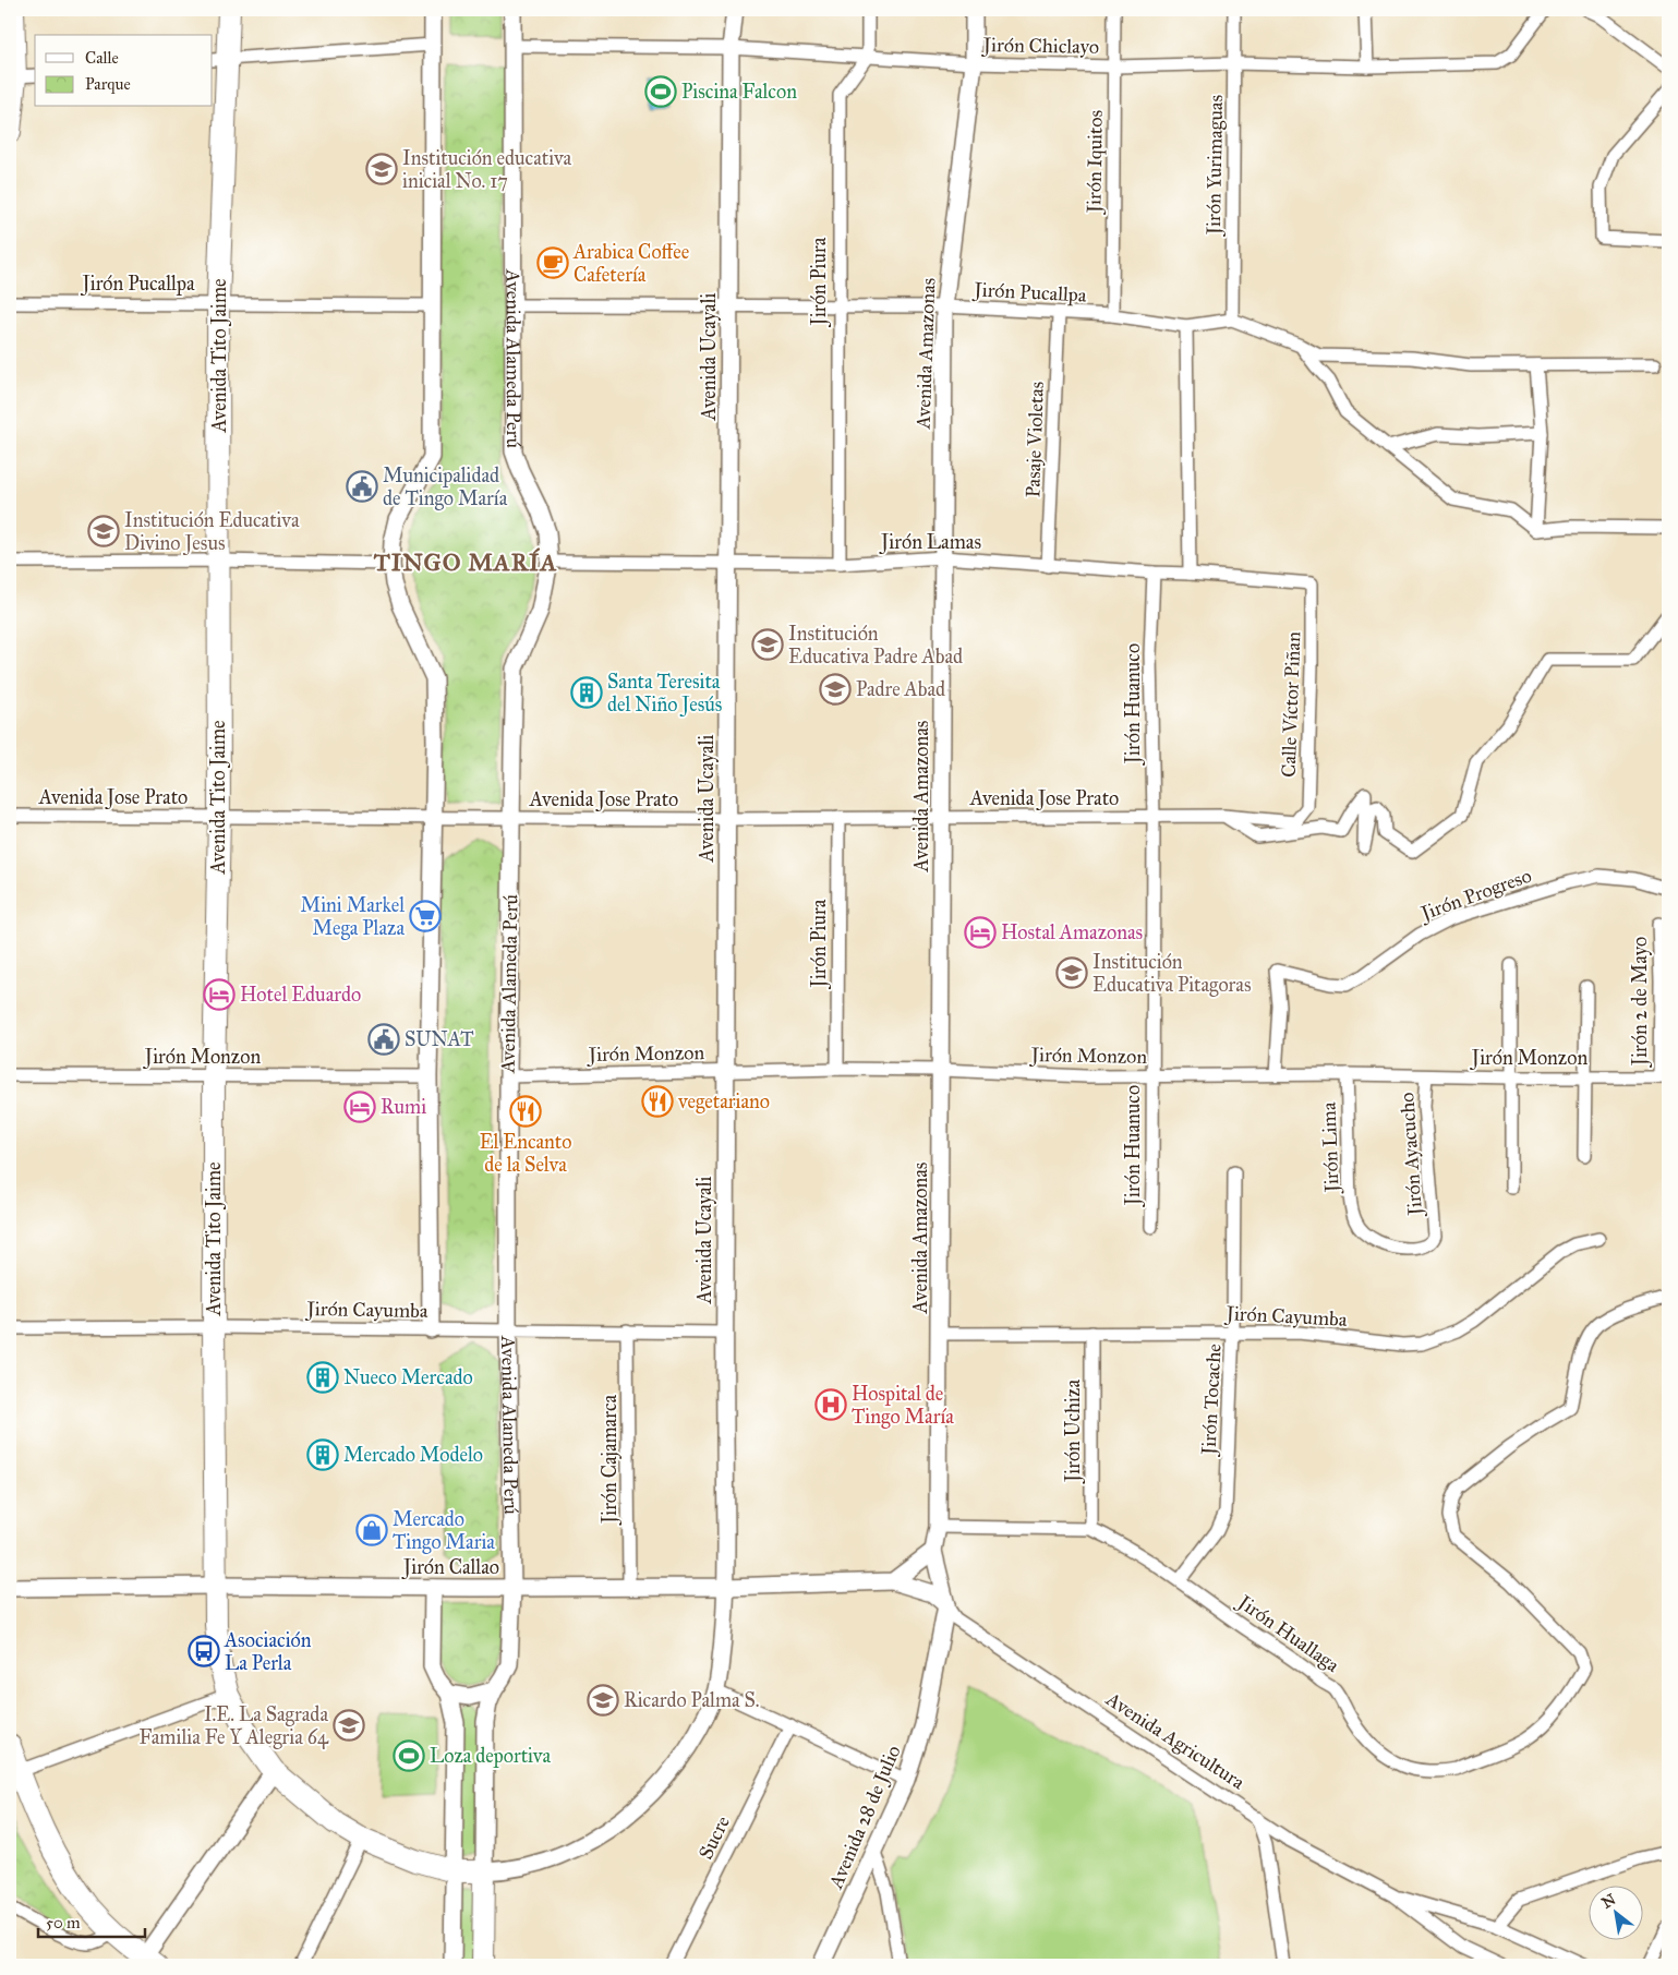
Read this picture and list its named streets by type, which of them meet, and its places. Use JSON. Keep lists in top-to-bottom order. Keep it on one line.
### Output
{"streets":{"highway":["Avenida Tito Jaime","Avenida Alameda Perú"],"street":["Jirón Chiclayo","Jirón Iquitos","Jirón Yurimaguas","Jirón Piura","Jirón Pucallpa","Avenida Amazonas","Avenida Ucayali","Pasaje Violetas","Jirón Lamas","Jirón Huanuco","Calle Víctor Piñan","Avenida Jose Prato","Jirón Progreso","Jirón 2 de Mayo","Jirón Monzon","Jirón Lima","Jirón Ayacucho","Jirón Cayumba","Jirón Tocache","Jirón Uchiza","Jirón Cajamarca","Jirón Callao","Jirón Huallaga","Avenida Agricultura","Avenida 28 de Julio","Sucre"]},"crossings":[["Jirón Chiclayo","Jirón Iquitos"],["Jirón Chiclayo","Jirón Yurimaguas"],["Jirón Chiclayo","Jirón Piura"],["Jirón Chiclayo","Avenida Amazonas"],["Jirón Chiclayo","Avenida Ucayali"],["Jirón Chiclayo","Avenida Alameda Perú"],["Jirón Iquitos","Jirón Pucallpa"],["Jirón Yurimaguas","Jirón Pucallpa"],["Jirón Piura","Jirón Pucallpa"],["Jirón Piura","Jirón Lamas"],["Jirón Piura","Avenida Jose Prato"],["Jirón Piura","Jirón Monzon"],["Jirón Pucallpa","Avenida Amazonas"],["Jirón Pucallpa","Avenida Tito Jaime"],["Jirón Pucallpa","Avenida Ucayali"],["Jirón Pucallpa","Avenida Alameda Perú"],["Jirón Pucallpa","Pasaje Violetas"],["Avenida Amazonas","Jirón Lamas"],["Avenida Amazonas","Avenida Jose Prato"],["Avenida Amazonas","Jirón Monzon"],["Avenida Amazonas","Jirón Cayumba"],["Avenida Amazonas","Jirón Huallaga"],["Avenida Amazonas","Avenida 28 de Julio"],["Avenida Tito Jaime","Avenida Ucayali"],["Avenida Tito Jaime","Avenida Alameda Perú"],["Avenida Tito Jaime","Avenida Jose Prato"],["Avenida Tito Jaime","Jirón Monzon"],["Avenida Tito Jaime","Jirón Cayumba"],["Avenida Tito Jaime","Jirón Callao"],["Avenida Ucayali","Avenida Alameda Perú"],["Avenida Ucayali","Jirón Lamas"],["Avenida Ucayali","Avenida Jose Prato"],["Avenida Ucayali","Jirón Monzon"],["Avenida Ucayali","Jirón Cayumba"],["Avenida Ucayali","Jirón Callao"],["Avenida Alameda Perú","Jirón Lamas"],["Avenida Alameda Perú","Avenida Jose Prato"],["Avenida Alameda Perú","Jirón Monzon"],["Avenida Alameda Perú","Jirón Cayumba"],["Avenida Alameda Perú","Jirón Callao"],["Pasaje Violetas","Jirón Lamas"],["Jirón Lamas","Jirón Huanuco"],["Jirón Lamas","Calle Víctor Piñan"],["Jirón Huanuco","Avenida Jose Prato"],["Jirón Huanuco","Jirón Monzon"],["Calle Víctor Piñan","Avenida Jose Prato"],["Jirón Progreso","Jirón Monzon"],["Jirón 2 de Mayo","Jirón Monzon"],["Jirón Monzon","Jirón Lima"],["Jirón Monzon","Jirón Ayacucho"],["Jirón Lima","Jirón Ayacucho"],["Jirón Cayumba","Jirón Tocache"],["Jirón Cayumba","Jirón Uchiza"],["Jirón Cayumba","Jirón Cajamarca"],["Jirón Tocache","Jirón Huallaga"],["Jirón Uchiza","Jirón Huallaga"],["Jirón Cajamarca","Jirón Callao"],["Jirón Callao","Avenida Agricultura"],["Jirón Callao","Avenida 28 de Julio"],["Avenida Agricultura","Avenida 28 de Julio"]],"districts":["TINGO MARÍA"],"places":{"sports":["Piscina Falcon","Loza deportiva"],"school or university":["Institución educativa inicial No. 17","Institución Educativa Divino Jesus","Institución Educativa Padre Abad","Padre Abad","Institución Educativa Pitagoras","Ricardo Palma S.","I.E. La Sagrada Familia Fe Y Alegria 64"],"cafe":["Arabica Coffee Cafetería"],"public building":["Municipalidad de Tingo María","SUNAT"],"building":["Santa Teresita del Niño Jesús","Nueco Mercado","Mercado Modelo"],"supermarket":["Mini Markel Mega Plaza"],"hotel":["Hostal Amazonas","Hotel Eduardo","Rumi"],"restaurant":["vegetariano","El Encanto de la Selva"],"hospital":["Hospital de Tingo María"],"shop":["Mercado Tingo Maria"],"bus stop":["Asociación La Perla"]},"legend":["Calle","Parque"],"scale_bar":"50 m","north":"top left"}
